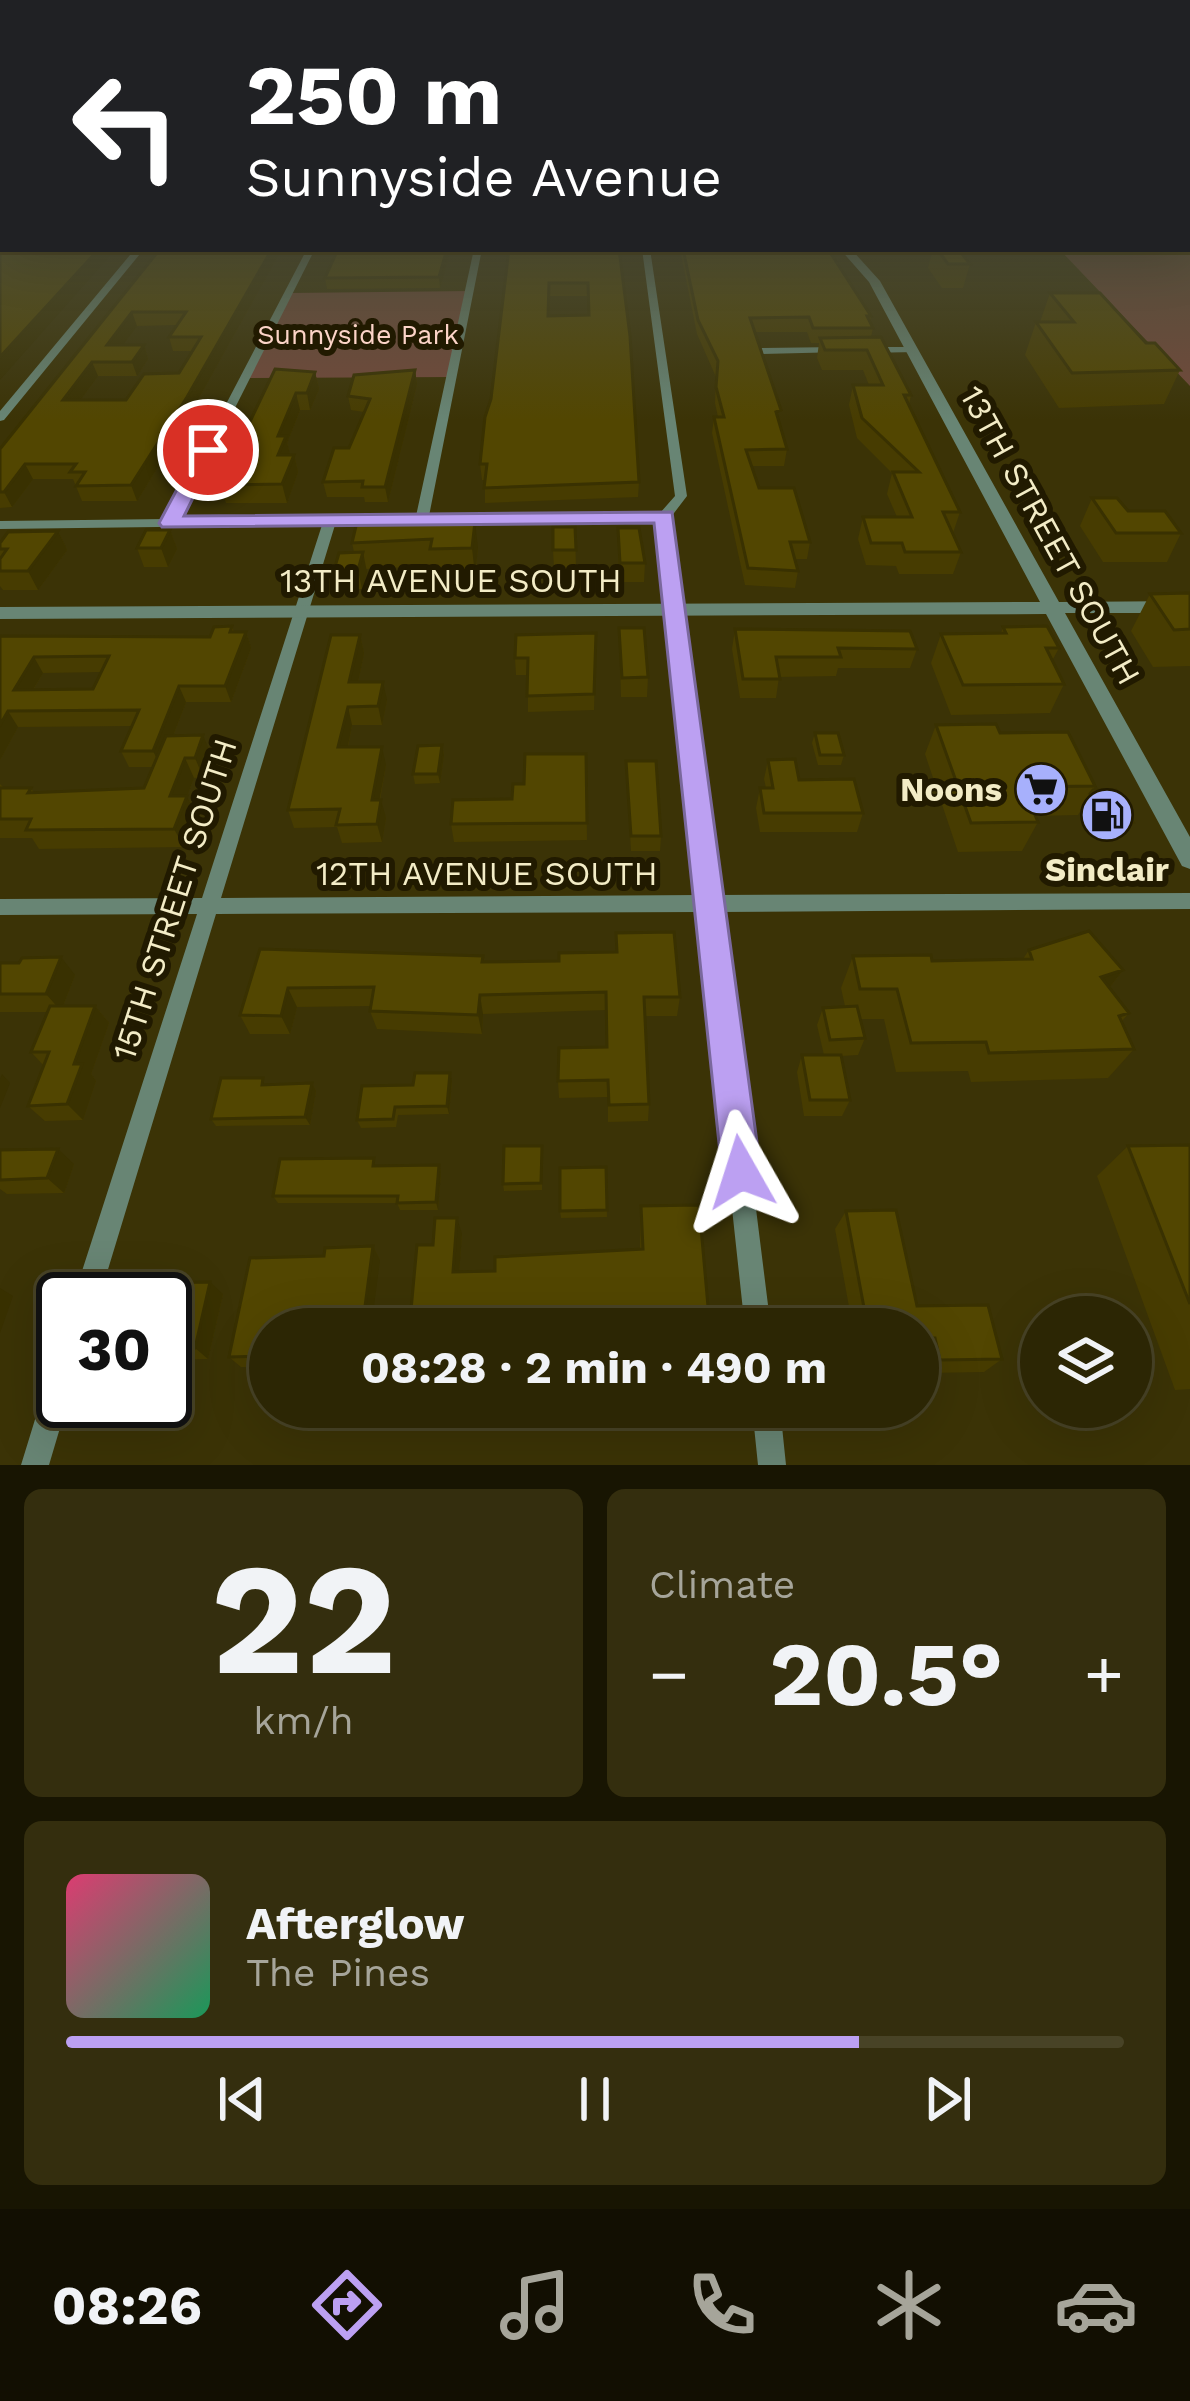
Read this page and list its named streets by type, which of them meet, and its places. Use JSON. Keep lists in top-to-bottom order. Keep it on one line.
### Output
{"streets":{"street":["13TH STREET SOUTH","13TH AVENUE SOUTH","12TH AVENUE SOUTH","15TH STREET SOUTH"]},"crossings":[["13TH STREET SOUTH","13TH AVENUE SOUTH"],["13TH AVENUE SOUTH","15TH STREET SOUTH"],["12TH AVENUE SOUTH","15TH STREET SOUTH"]],"parks":["Sunnyside Park"],"places":{"supermarket":["Noons"],"fuel station":["Sinclair"]},"page":{"turn":["250 m","Sunnyside Avenue"],"limit":"30","trip":"08:28 · 2 min · 490 m","tile":[["22","km/h"],"Climate"],"heat":["−","20.5°","+"],"song":["Afterglow","The Pines"],"tabs":"08:26"}}
